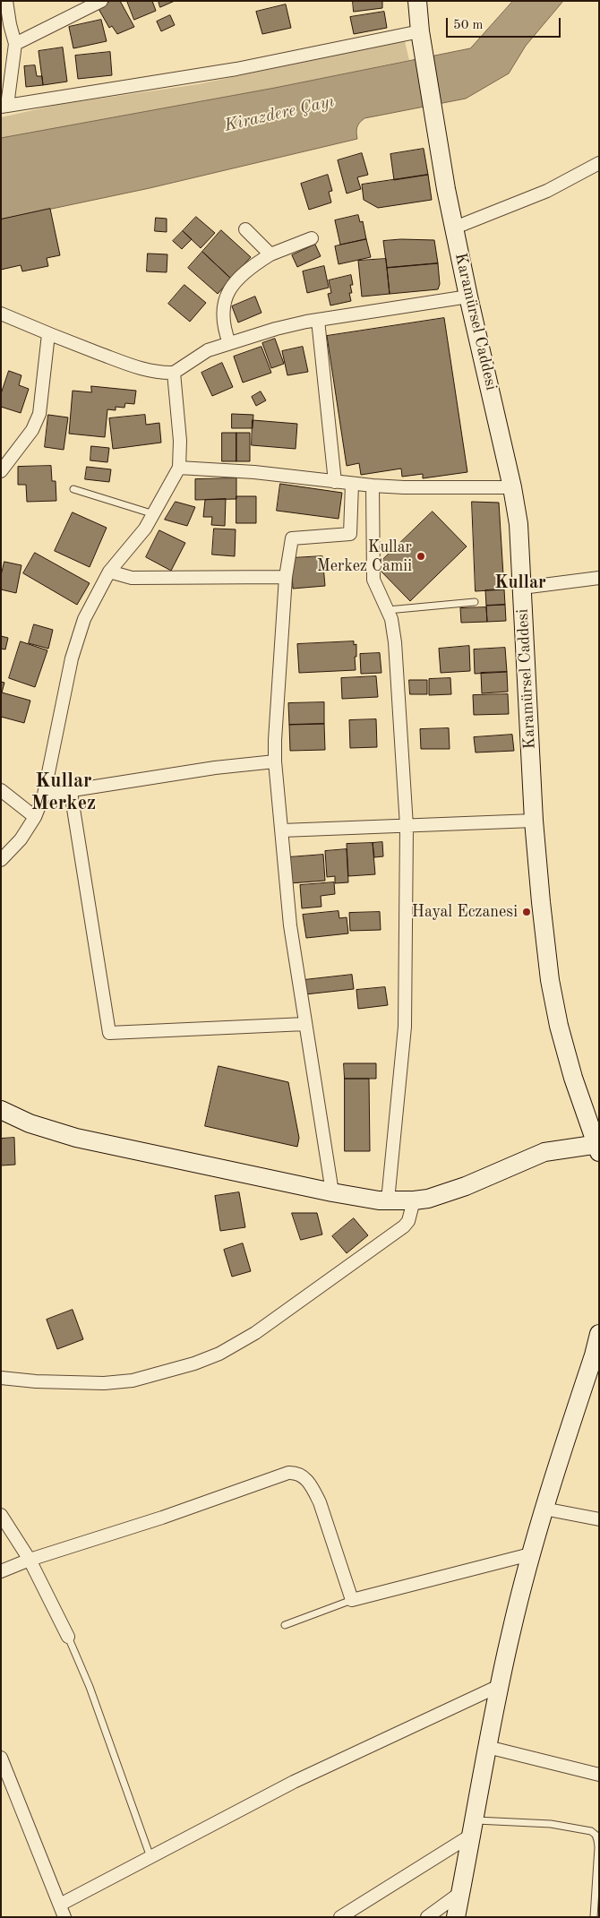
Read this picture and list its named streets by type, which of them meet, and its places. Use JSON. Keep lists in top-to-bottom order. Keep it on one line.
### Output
{"streets":{"main road":["Karamürsel Caddesi"]},"districts":["Kullar","Kullar Merkez"],"water":["Kirazdere Çayı"],"places":["Kullar Merkez Camii","Hayal Eczanesi"],"scale_bar":"50 m"}
